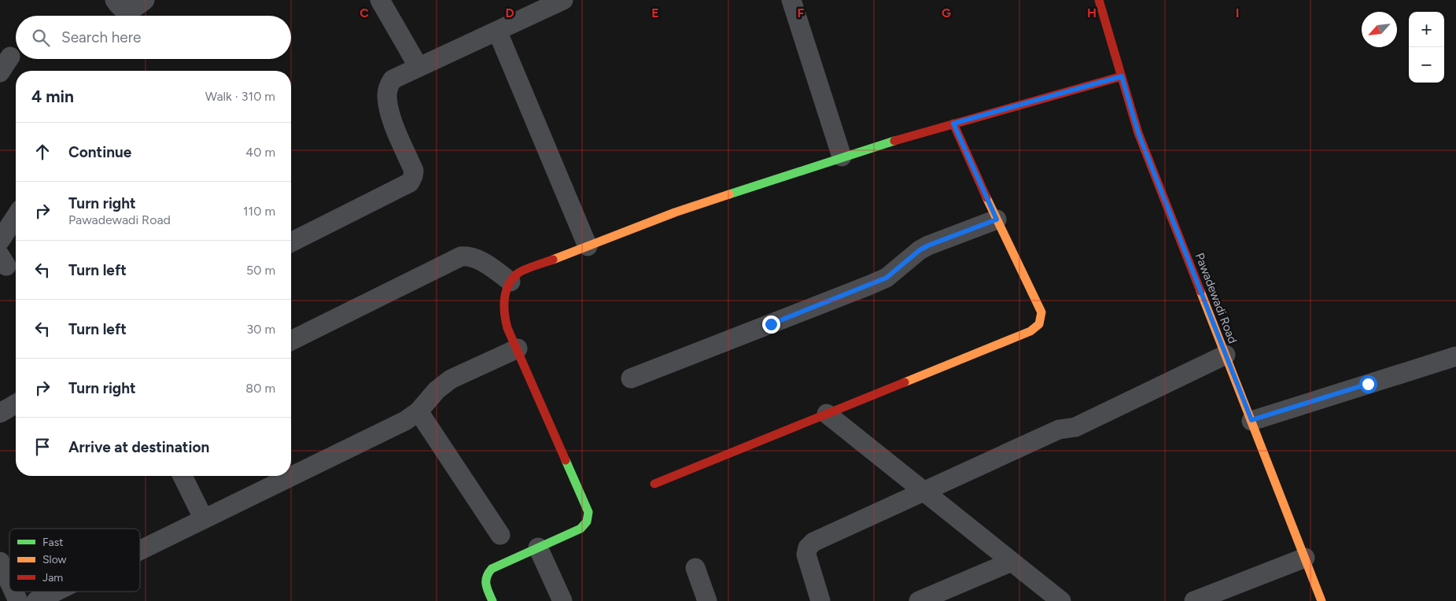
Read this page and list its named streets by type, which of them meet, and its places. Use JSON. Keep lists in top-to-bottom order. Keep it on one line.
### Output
{"streets":{"street":["Pawadewadi Road"]},"legend":["Fast","Slow","Jam"],"north":"bottom left","page":{"map_buttons":["+","−"],"search":"Search here","heading":["4 min","Walk · 310 m"],"list":[["Continue","40 m"],["Turn right","Pawadewadi Road","110 m"],["Turn left","50 m"],["Turn left","30 m"],["Turn right","80 m"],"Arrive at destination"]},"grid":{"columns":["C","D","E","F","G","H","I"]}}
